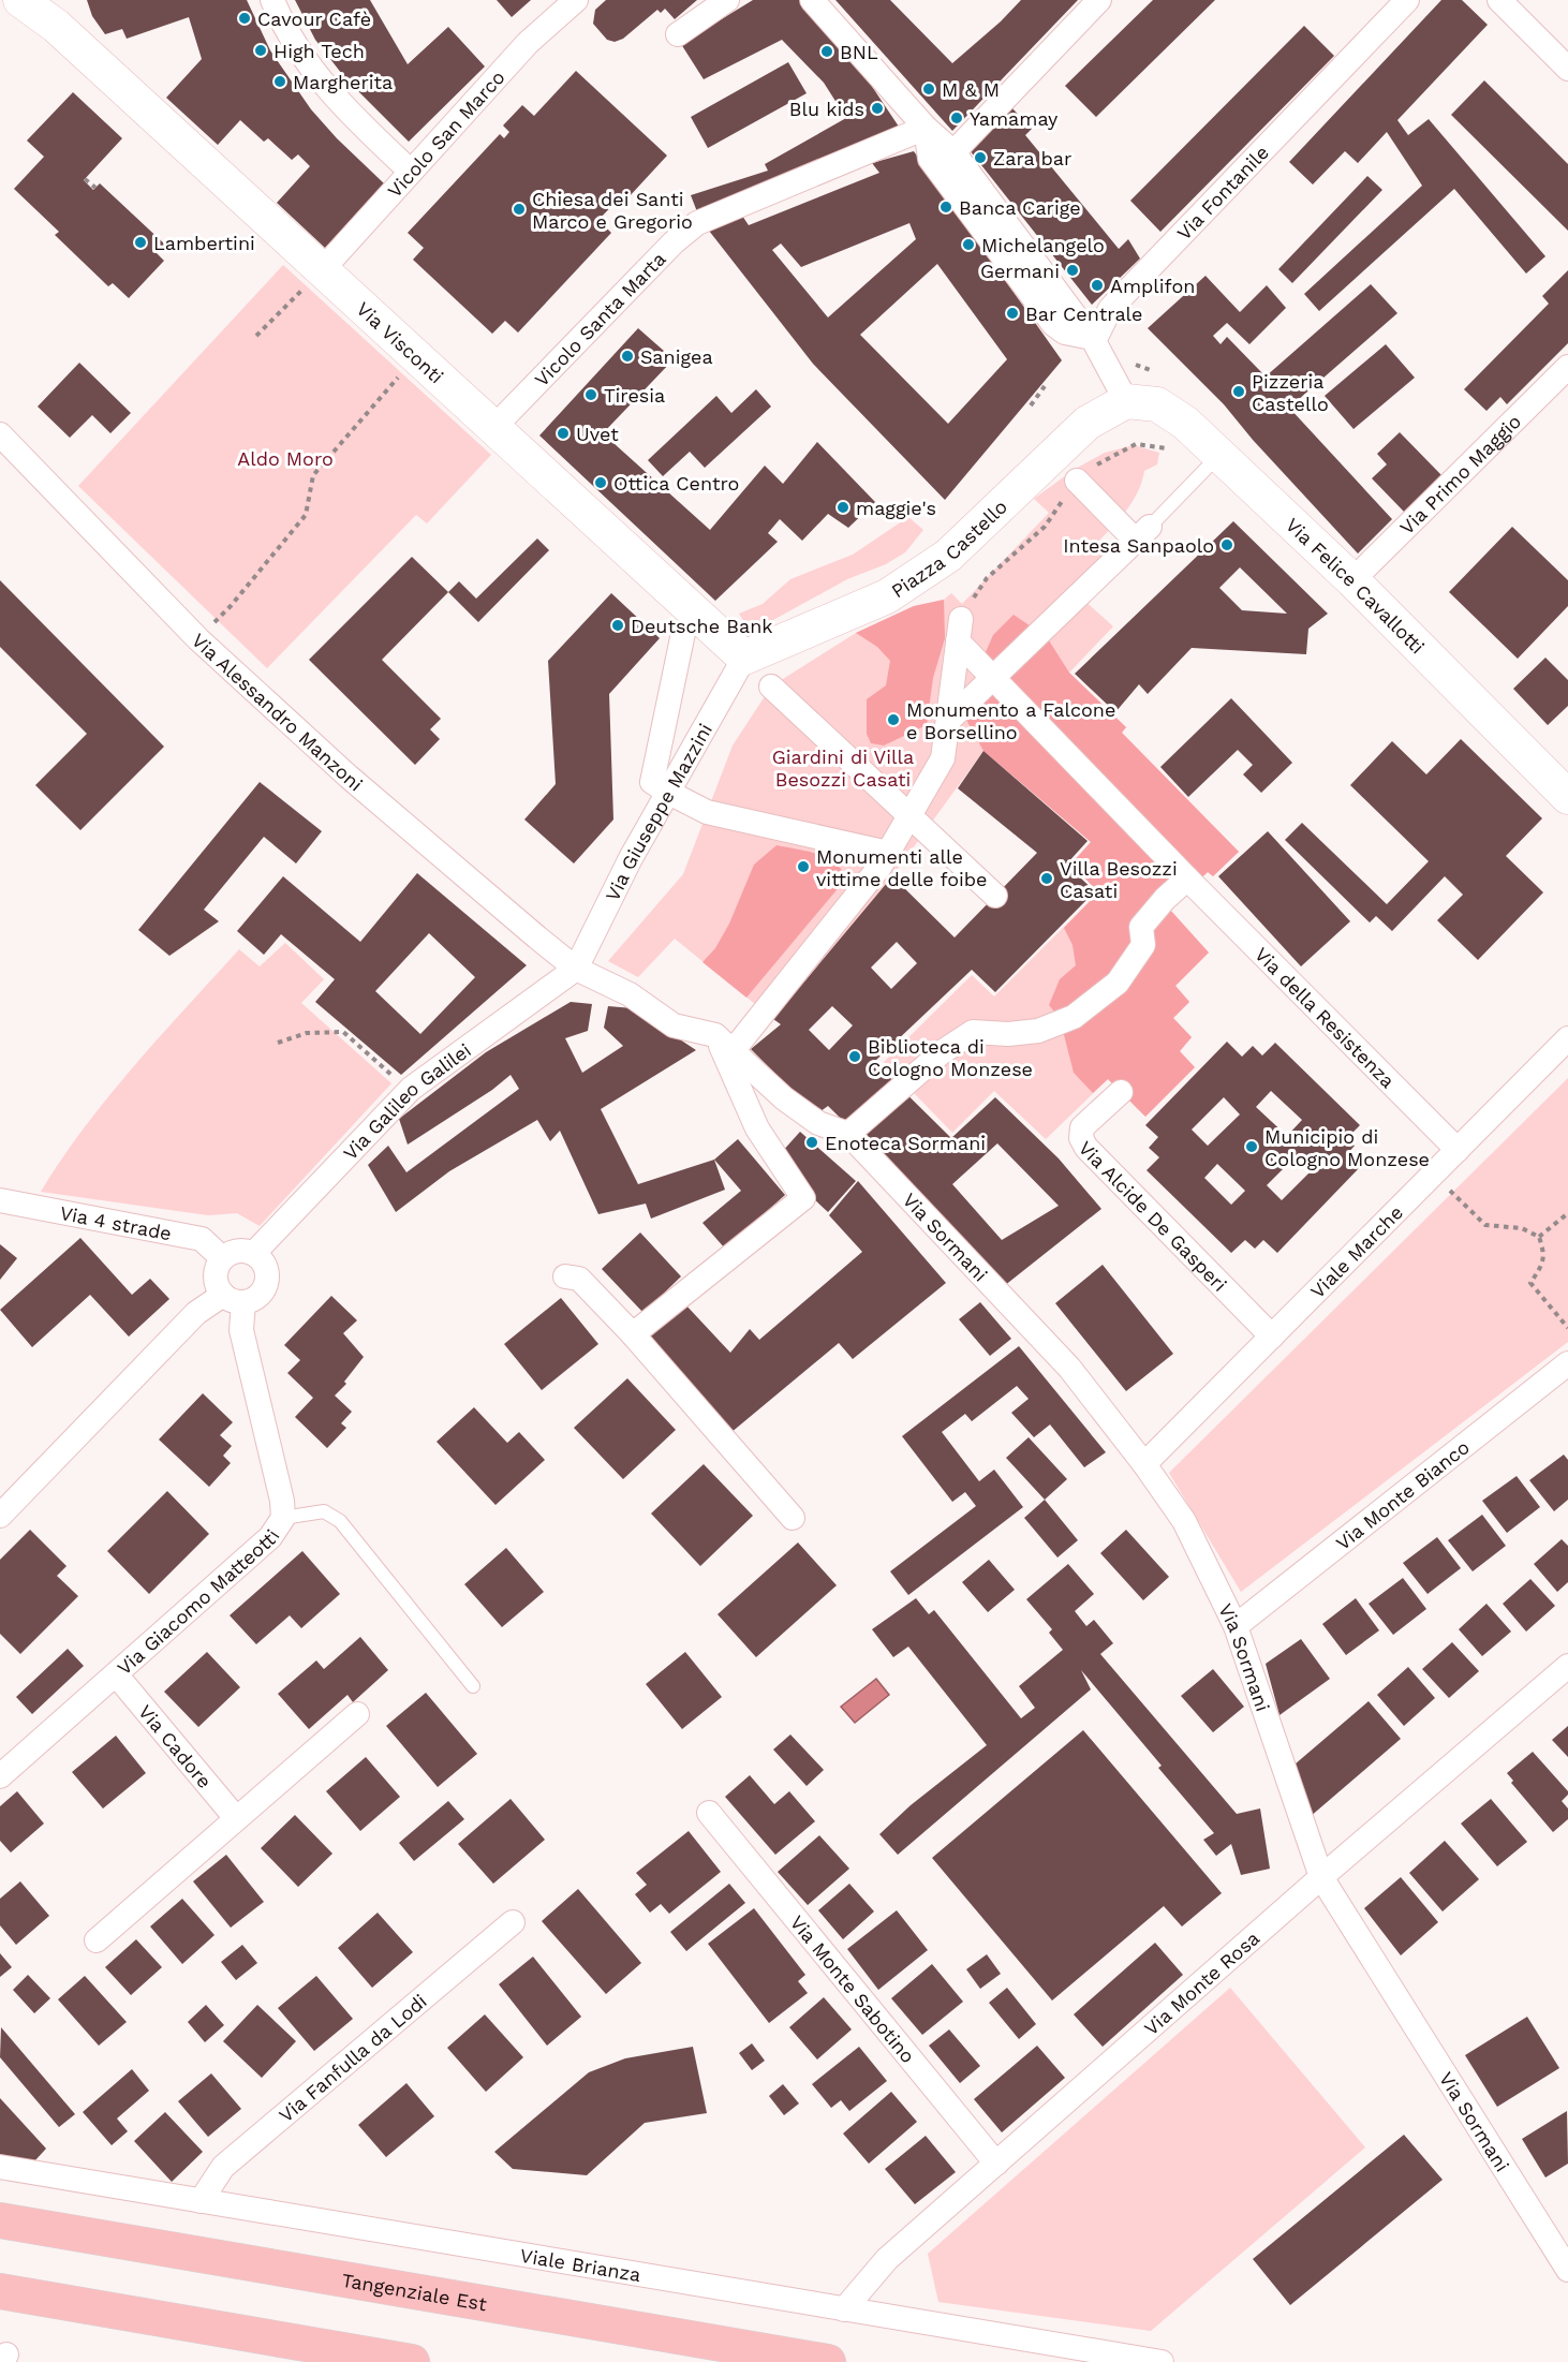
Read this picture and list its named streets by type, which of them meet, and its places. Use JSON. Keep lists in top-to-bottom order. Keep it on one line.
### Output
{"streets":{"highway":["Tangenziale Est"],"street":["Vicolo San Marco","Via Fontanile","Vicolo Santa Marta","Via Visconti","Via Primo Maggio","Piazza Castello","Via Felice Cavallotti","Via Alessandro Manzoni","Via Giuseppe Mazzini","Via della Resistenza","Via Galileo Galilei","Via Alcide De Gasperi","Via 4 strade","Via Sormani","Viale Marche","Via Monte Bianco","Via Giacomo Matteotti","Via Cadore","Via Monte Rosa","Via Monte Sabotino","Via Fanfulla da Lodi","Viale Brianza"]},"crossings":[["Vicolo San Marco","Via Visconti"],["Vicolo Santa Marta","Via Visconti"],["Via Visconti","Piazza Castello"],["Via Visconti","Via Giuseppe Mazzini"],["Via Primo Maggio","Via Felice Cavallotti"],["Piazza Castello","Via Felice Cavallotti"],["Piazza Castello","Via Giuseppe Mazzini"],["Via Alessandro Manzoni","Via Giuseppe Mazzini"],["Via Alessandro Manzoni","Via Galileo Galilei"],["Via Alessandro Manzoni","Via Sormani"],["Via Giuseppe Mazzini","Via Galileo Galilei"],["Via della Resistenza","Viale Marche"],["Via Galileo Galilei","Via 4 strade"],["Via Galileo Galilei","Via Giacomo Matteotti"],["Via Alcide De Gasperi","Viale Marche"],["Via 4 strade","Via Giacomo Matteotti"],["Via Sormani","Viale Marche"],["Via Sormani","Via Monte Bianco"],["Via Sormani","Via Monte Rosa"],["Via Giacomo Matteotti","Via Cadore"],["Via Monte Rosa","Via Monte Sabotino"],["Via Monte Rosa","Viale Brianza"],["Via Fanfulla da Lodi","Viale Brianza"]],"parks":["Aldo Moro","Giardini di Villa Besozzi Casati"],"places":["Cavour Cafè","High Tech","BNL","Margherita","M & M","Blu kids","Yamamay","Zara bar","Banca Carige","Chiesa dei Santi Marco e Gregorio","Lambertini","Michelangelo","Germani","Amplifon","Bar Centrale","Sanigea","Pizzeria Castello","Tiresia","Uvet","Ottica Centro","maggie's","Intesa Sanpaolo","Deutsche Bank","Monumento a Falcone e Borsellino","Monumenti alle vittime delle foibe","Villa Besozzi Casati","Biblioteca di Cologno Monzese","Enoteca Sormani","Municipio di Cologno Monzese"]}
